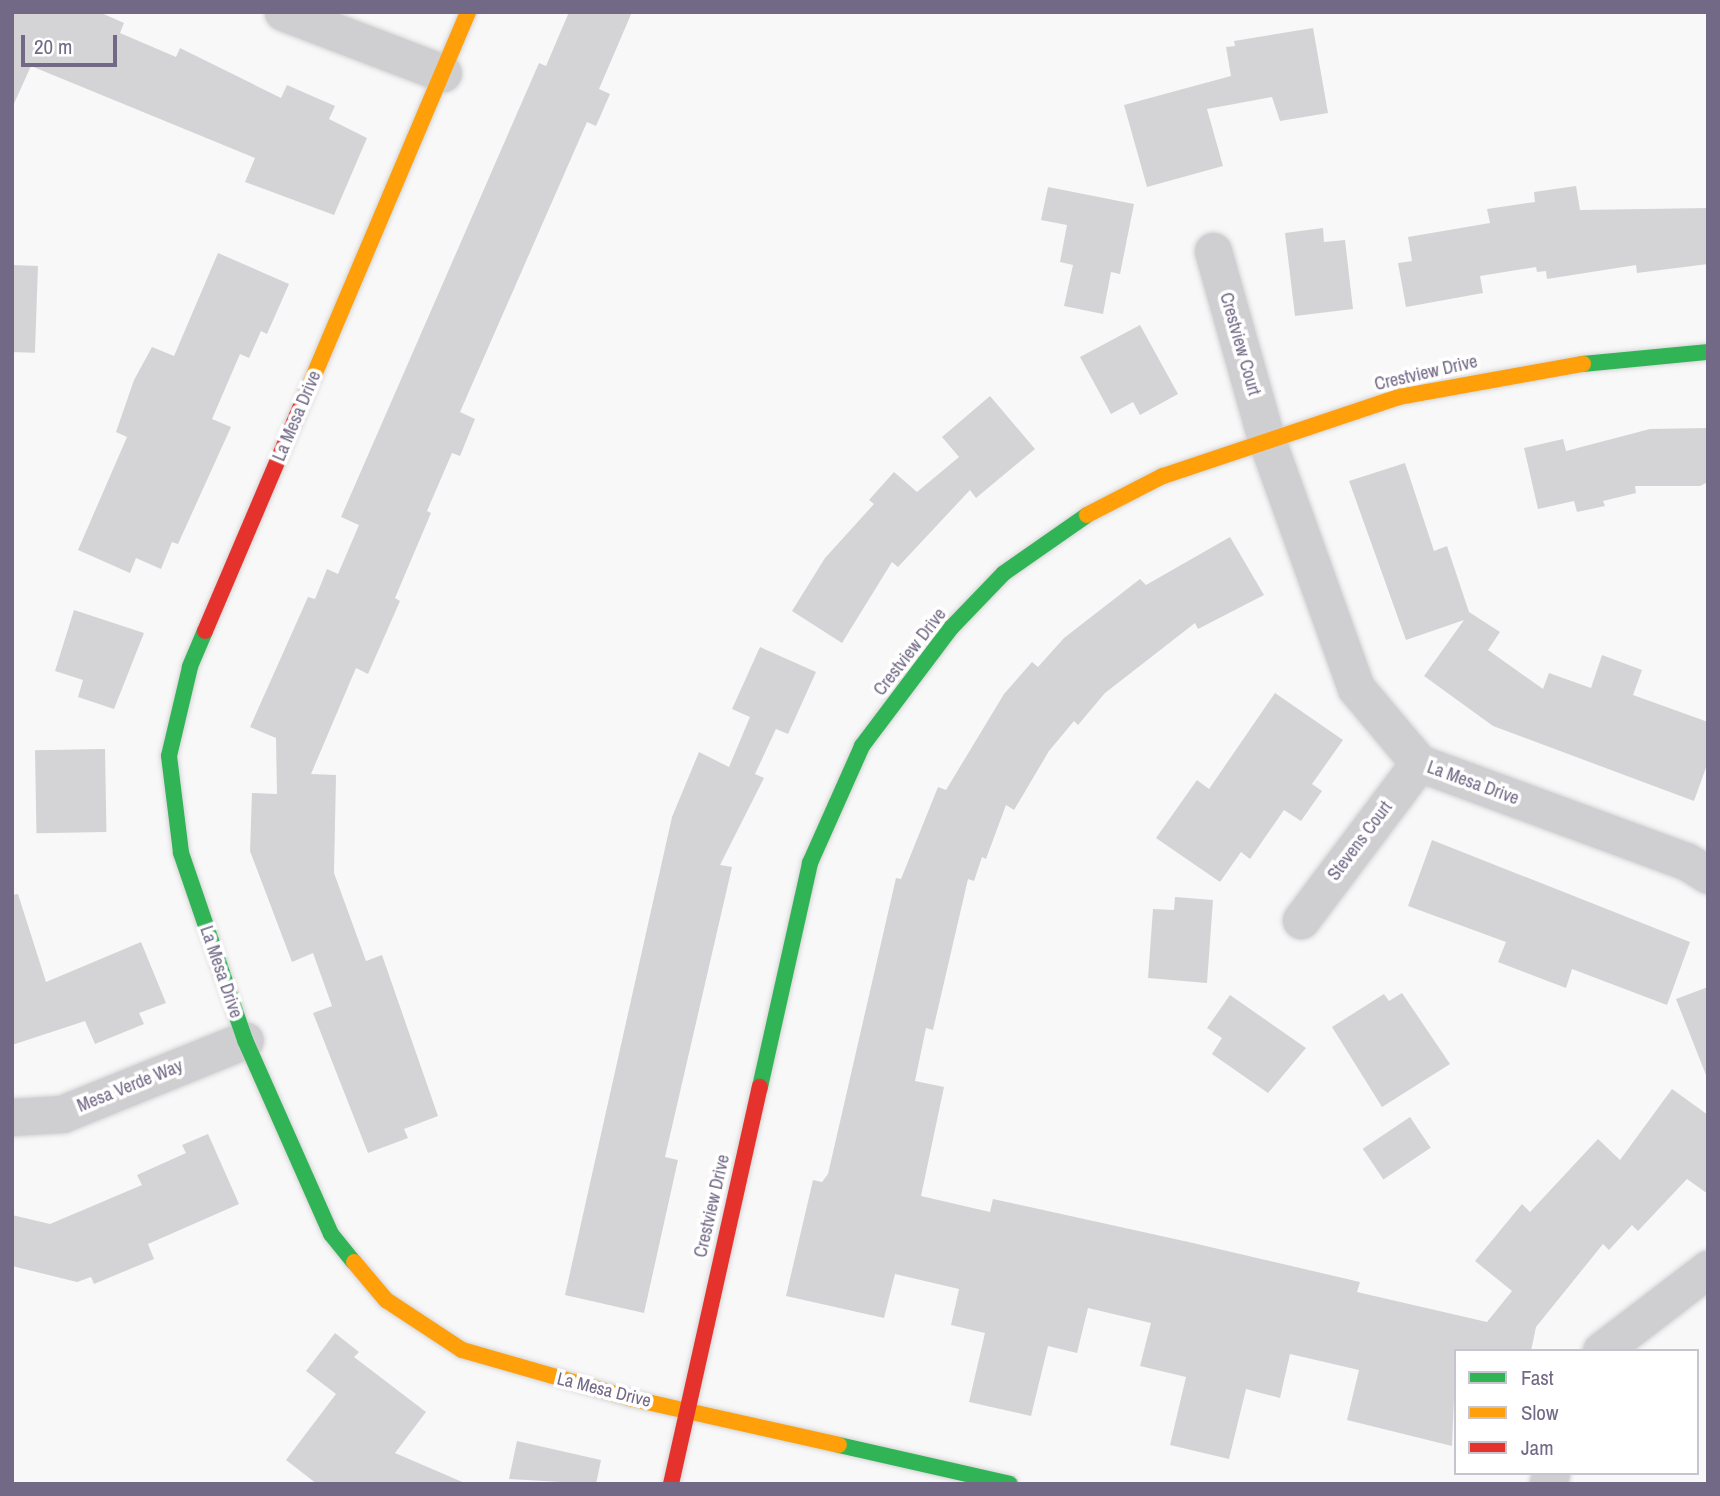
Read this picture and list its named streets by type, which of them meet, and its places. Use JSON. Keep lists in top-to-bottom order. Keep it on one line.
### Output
{"streets":{"street":["Crestview Court","Crestview Drive","La Mesa Drive","Stevens Court","Mesa Verde Way"]},"crossings":[["Crestview Court","Crestview Drive"],["Crestview Court","La Mesa Drive"],["Crestview Drive","La Mesa Drive"],["La Mesa Drive","Stevens Court"],["La Mesa Drive","Mesa Verde Way"]],"legend":["Fast","Slow","Jam"],"scale_bar":"20 m"}
